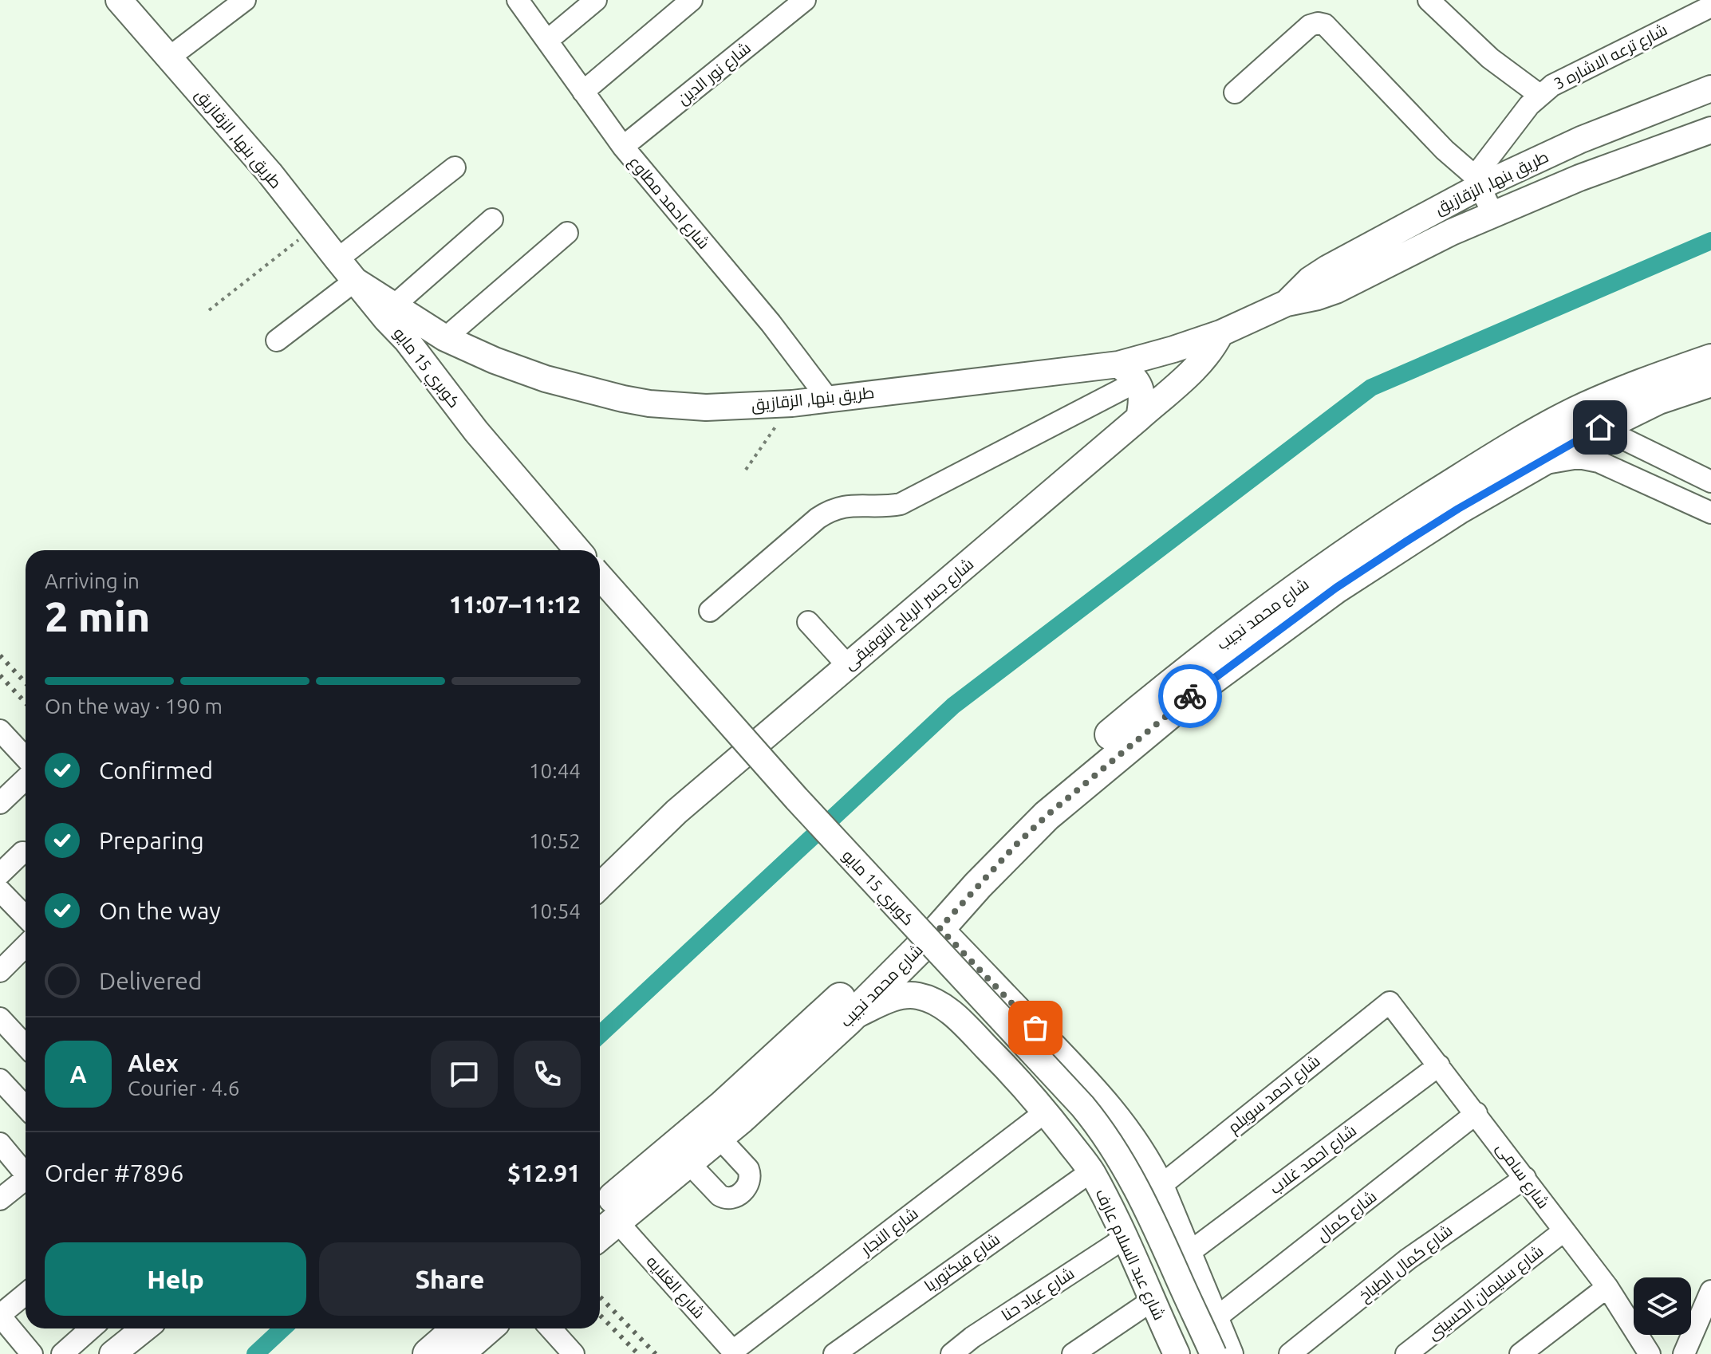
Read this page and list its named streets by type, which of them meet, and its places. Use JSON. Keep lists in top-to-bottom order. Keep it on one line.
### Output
{"streets":{"highway":["شارع محمد نجيب"],"main road":["طريق بنها, الزقازيق","كوبري 15 مايو","شارع جسر الرياح التوفيقى","شارع عبد السلام عارف"],"street":["شارع ترعه الاشاره 3","شارع نور الدين","شارع احمد مطاوع","شارع احمد سويلم","شارع احمد غلاب","شارع سامى","شارع كمال","شارع النجار","شارع فيكتوريا","شارع كمال الطباخ","شارع الغلايه","شارع سليمان الحسينى","شارع عياد حنا"]},"crossings":[["شارع ترعه الاشاره 3","طريق بنها, الزقازيق"],["شارع نور الدين","شارع احمد مطاوع"],["طريق بنها, الزقازيق","شارع احمد مطاوع"],["طريق بنها, الزقازيق","كوبري 15 مايو"],["طريق بنها, الزقازيق","شارع جسر الرياح التوفيقى"],["شارع محمد نجيب","شارع عبد السلام عارف"],["شارع محمد نجيب","شارع الغلايه"],["شارع احمد سويلم","شارع سامى"],["شارع احمد غلاب","شارع سامى"],["شارع سامى","شارع كمال"],["شارع سامى","شارع كمال الطباخ"],["شارع سامى","شارع سليمان الحسينى"],["شارع النجار","شارع عبد السلام عارف"],["شارع النجار","شارع الغلايه"],["شارع عبد السلام عارف","شارع فيكتوريا"],["شارع عبد السلام عارف","شارع عياد حنا"]],"page":{"heading":["2 min","Arriving in","11:07–11:12"],"panel":["Alex","Courier · 4.6","Order #7896","$12.91"],"bar":"On the way · 190 m","list":[["Confirmed","10:44"],["Preparing","10:52"],["On the way","10:54"],"Delivered"],"round":"A","buttons":["Help","Share"]}}
